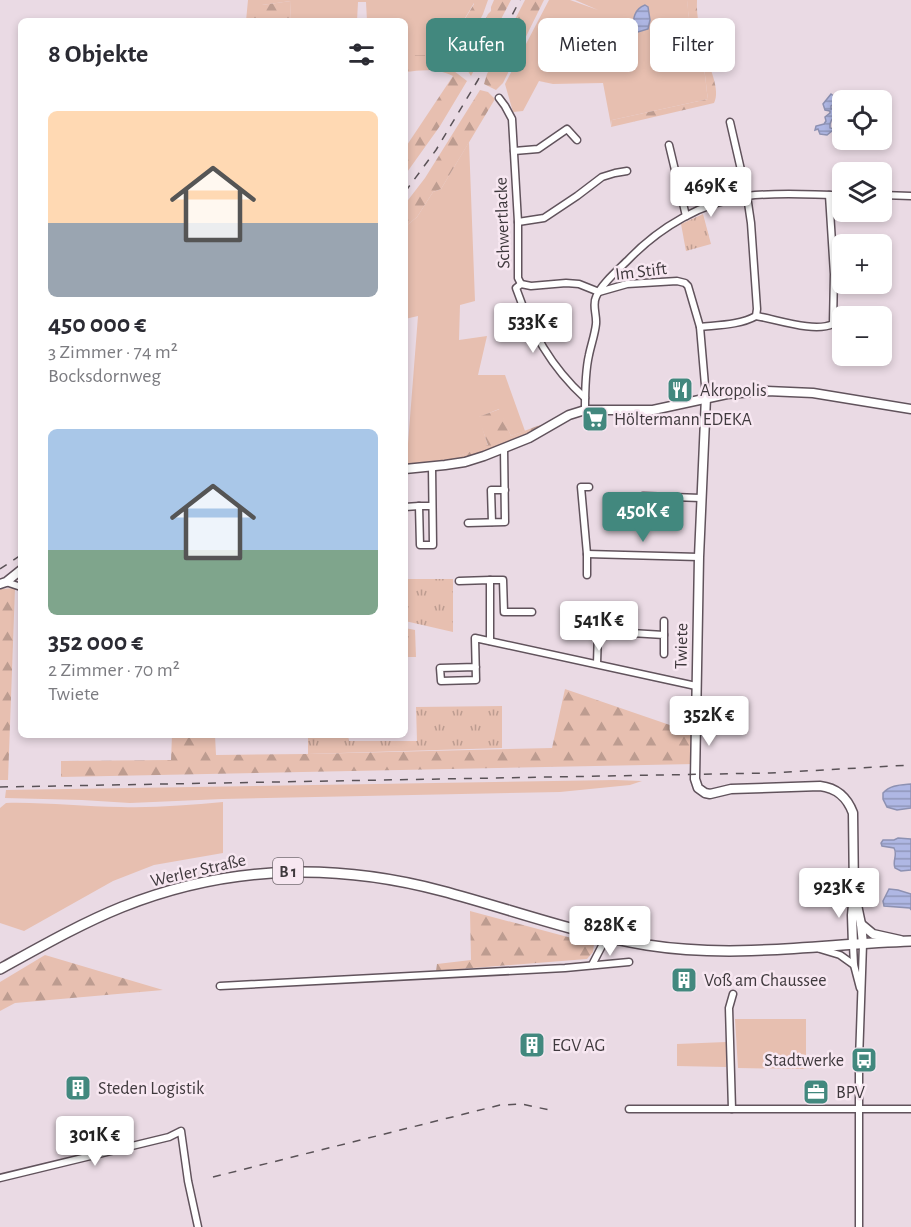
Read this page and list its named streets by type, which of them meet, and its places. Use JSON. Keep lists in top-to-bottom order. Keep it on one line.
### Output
{"streets":{"main road":["Werler Straße","B 1"],"street":["Schwertlacke","Im Stift","Twiete"]},"crossings":[["Schwertlacke","Im Stift"],["Im Stift","Twiete"],["Twiete","B 1"],["Werler Straße","B 1"]],"places":{"restaurant":["Akropolis"],"supermarket":["Höltermann EDEKA"],"building":["Voß am Chaussee","EGV AG","Steden Logistik"],"bus stop":["Stadtwerke"],"office":["BPV"]},"page":{"chip":["Kaufen","Mieten","Filter"],"heading":"8 Objekte","map_buttons":["+","−"],"list":[{"name":"450 000 €","note":"3 Zimmer · 74 m² · Bocksdornweg"},{"name":"352 000 €","note":"2 Zimmer · 70 m² · Twiete"}],"price":["469K €","533K €","450K €","541K €","352K €","923K €","828K €","301K €"]}}
